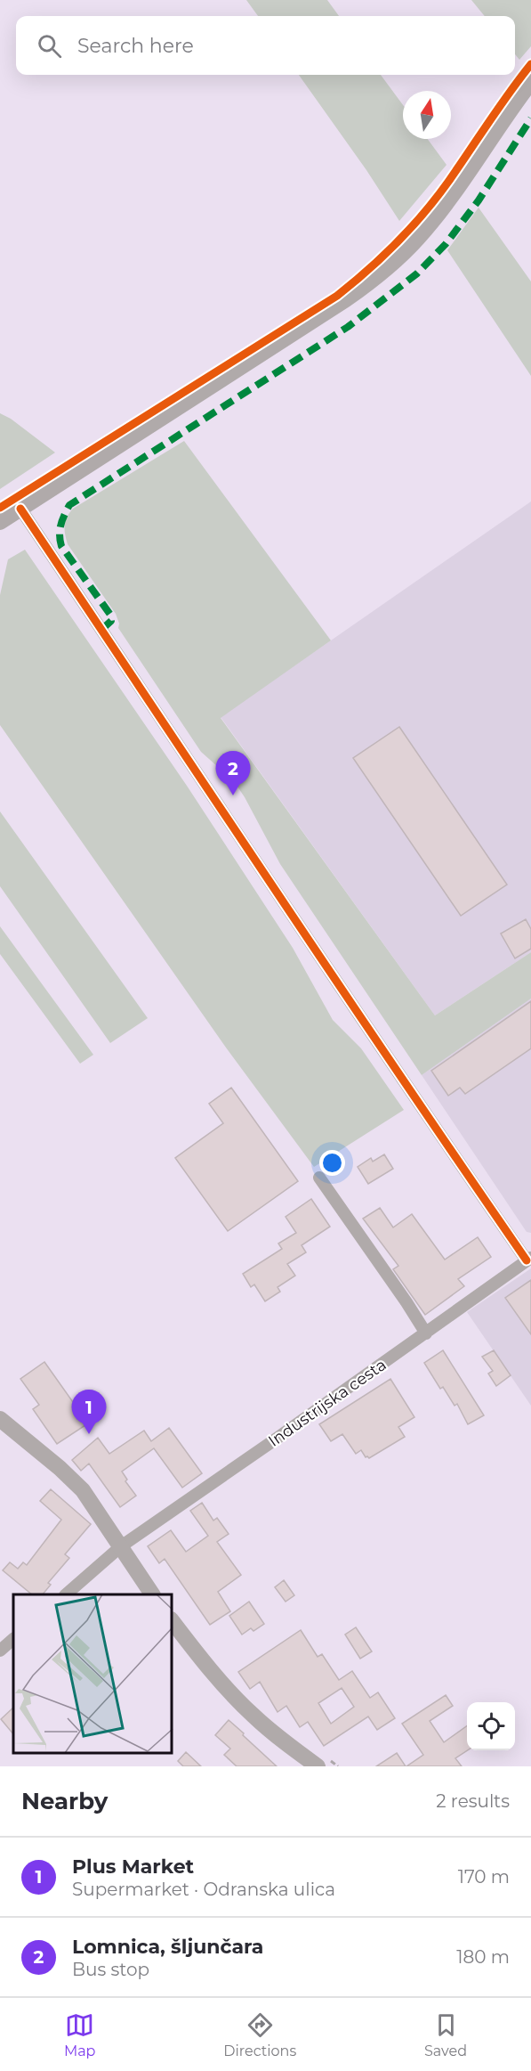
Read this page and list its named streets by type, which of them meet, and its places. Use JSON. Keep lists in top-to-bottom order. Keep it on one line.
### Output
{"streets":{"street":["Industrijska cesta"]},"north":"top","page":{"search":"Search here","pins":["2","1"],"heading":["Nearby","2 results"],"list":[{"mark":"1","name":"Plus Market","note":"Supermarket · Odranska ulica","value":"170 m"},{"mark":"2","name":"Lomnica, šljunčara","note":"Bus stop","value":"180 m"}],"nav":["Map","Directions","Saved"]}}
